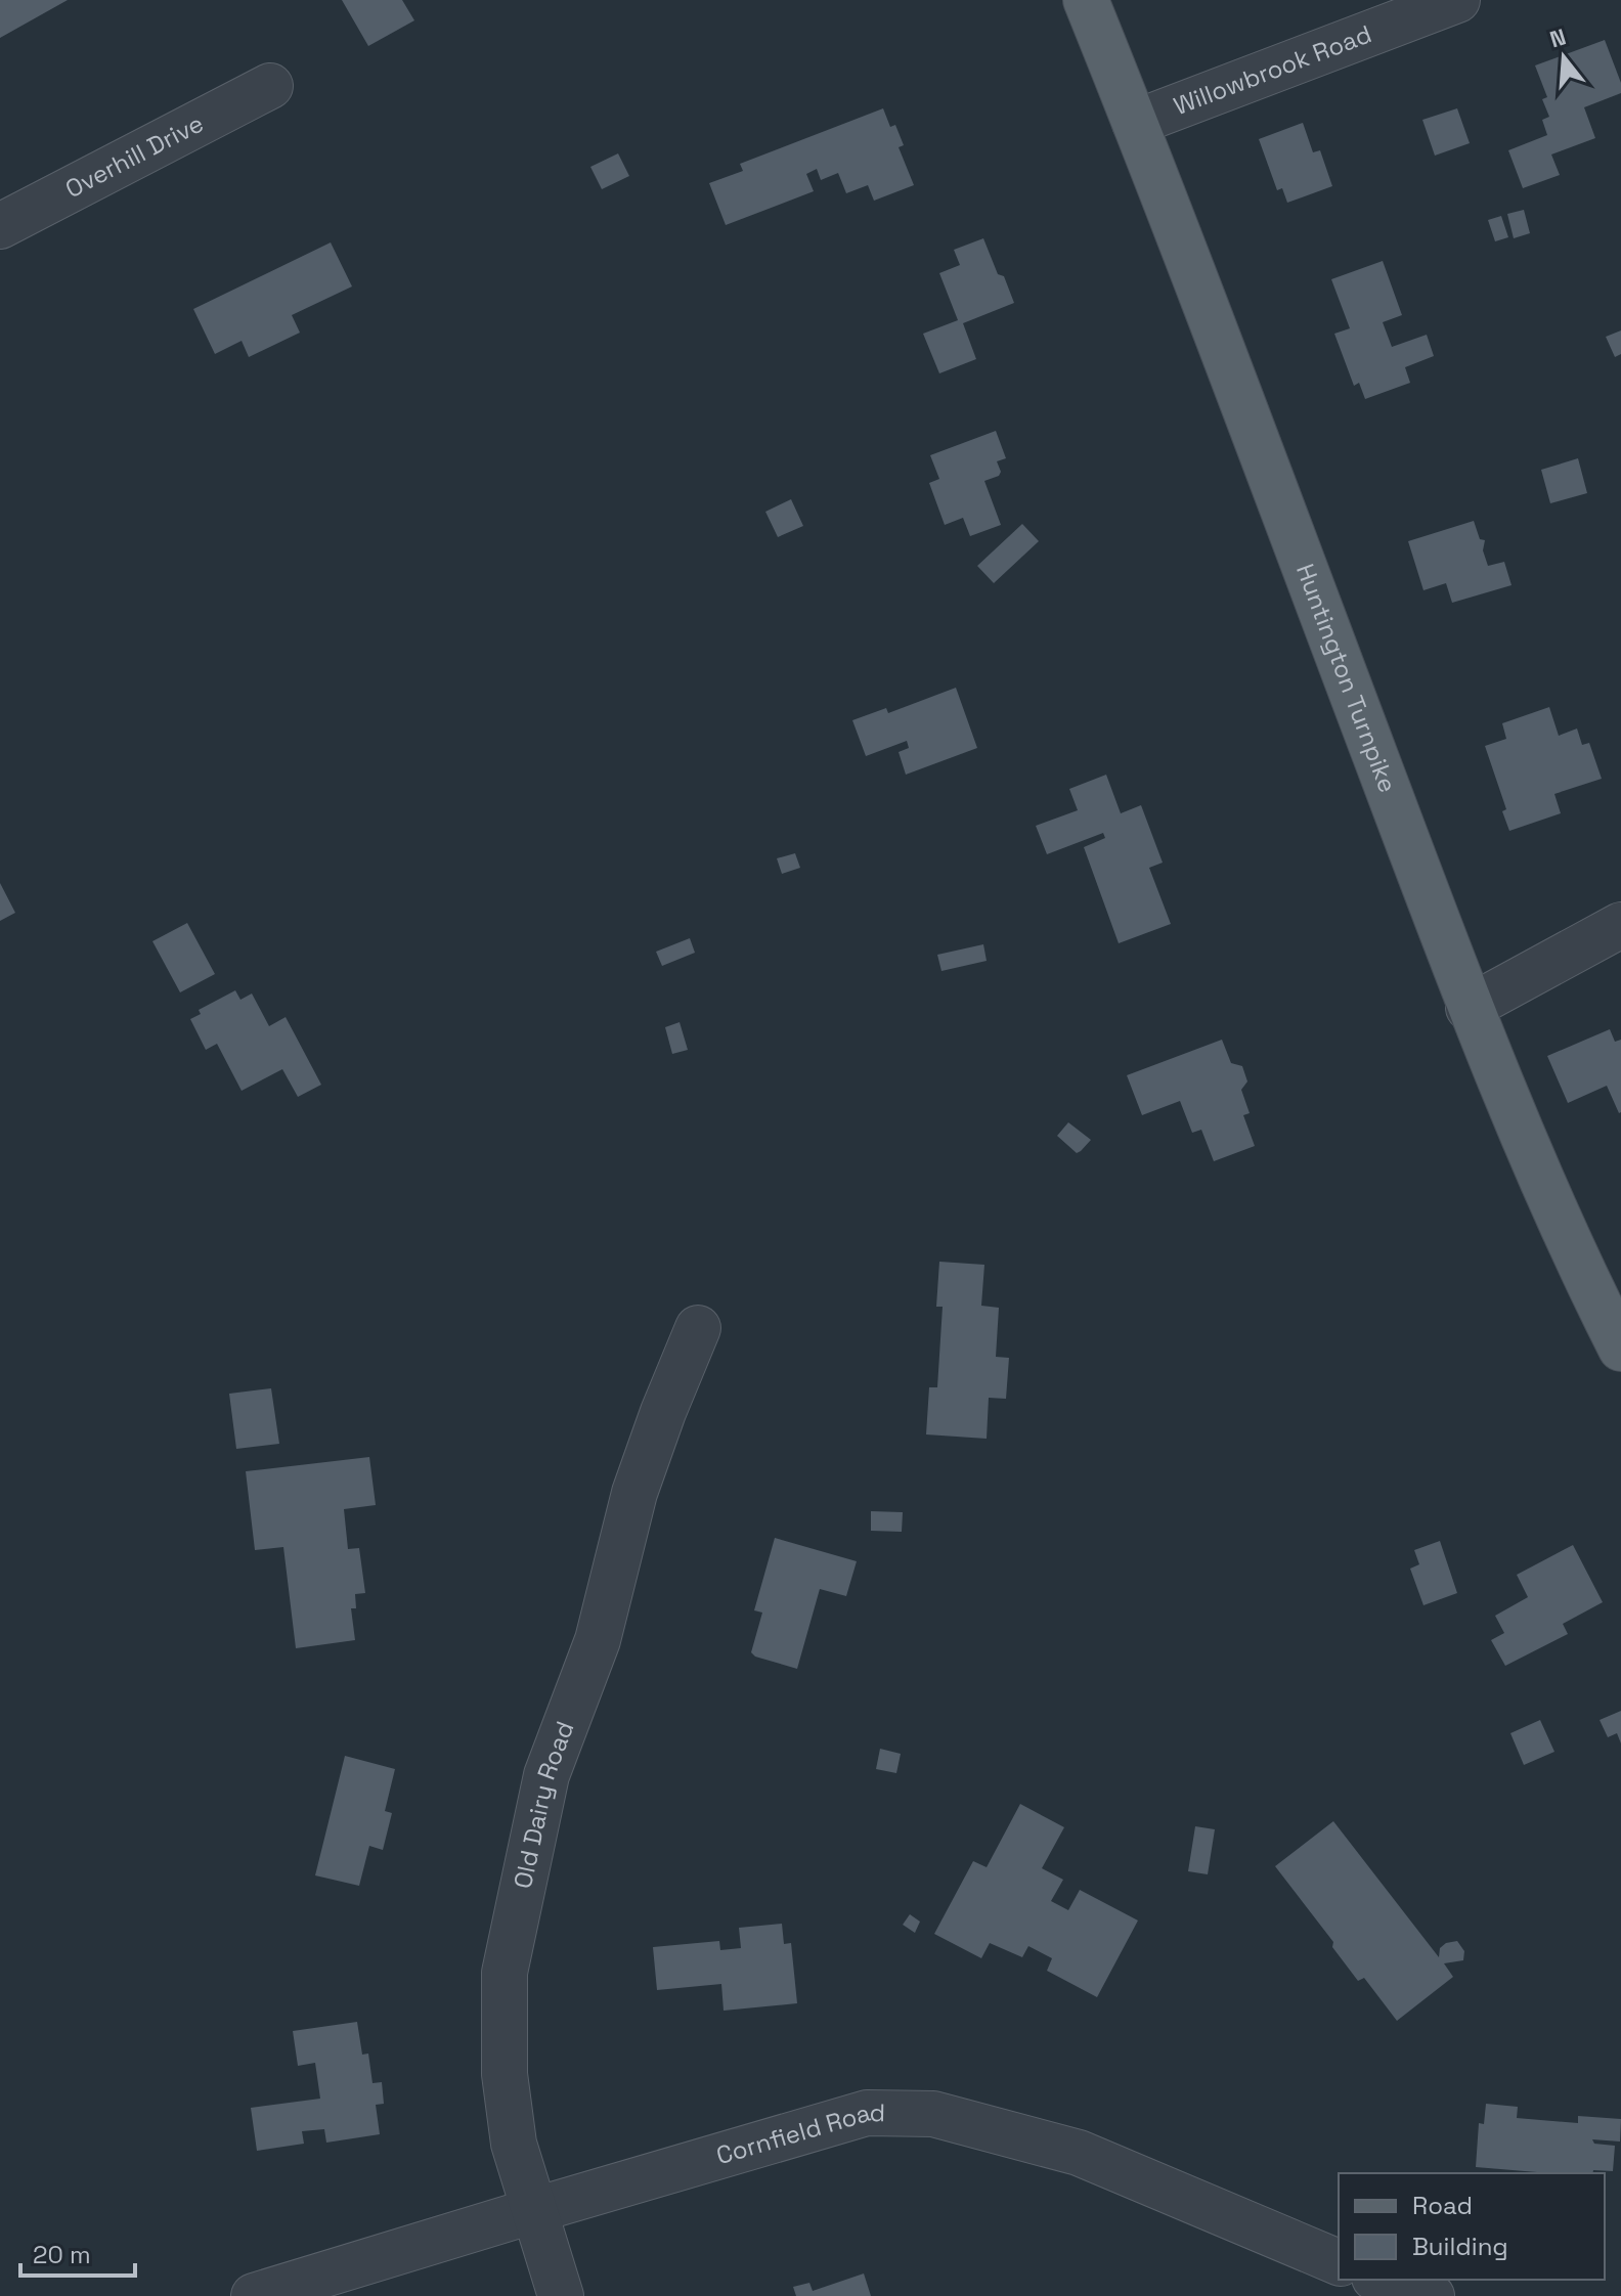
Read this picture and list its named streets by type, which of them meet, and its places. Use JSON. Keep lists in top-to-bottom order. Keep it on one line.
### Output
{"streets":{"main road":["Huntington Turnpike"],"street":["Willowbrook Road","Overhill Drive","Old Dairy Road","Cornfield Road"]},"crossings":[["Willowbrook Road","Huntington Turnpike"],["Old Dairy Road","Cornfield Road"]],"legend":["Road","Building"],"scale_bar":"20 m","north":"top"}
